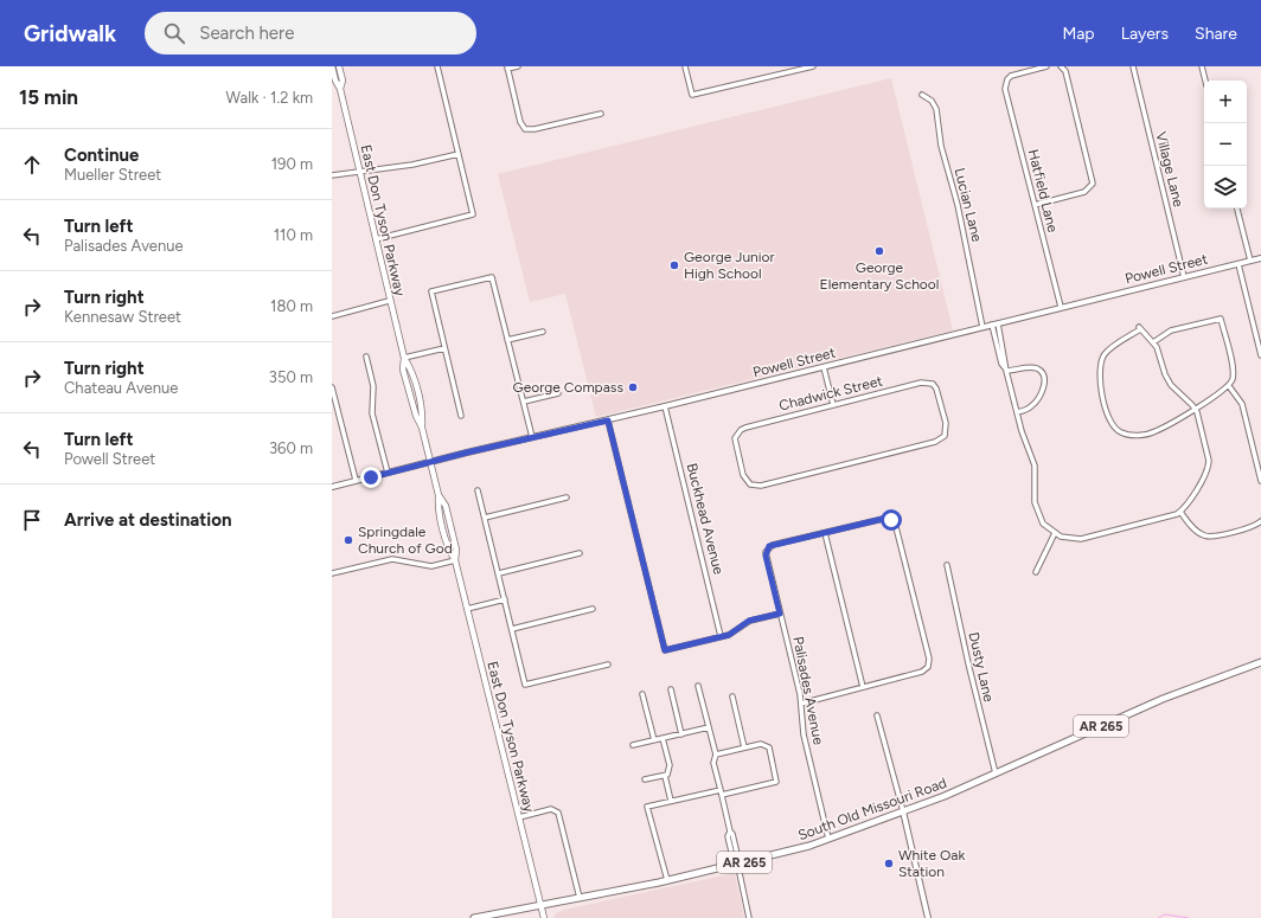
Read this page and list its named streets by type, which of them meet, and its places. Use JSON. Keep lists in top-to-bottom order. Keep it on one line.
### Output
{"streets":{"main road":["East Don Tyson Parkway","AR 265","South Old Missouri Road"],"street":["Village Lane","Hatfield Lane","Lucian Lane","Powell Street","Chadwick Street","Buckhead Avenue","Dusty Lane","Palisades Avenue"]},"crossings":[["Village Lane","Powell Street"],["Hatfield Lane","Powell Street"],["Lucian Lane","Powell Street"],["East Don Tyson Parkway","Powell Street"],["East Don Tyson Parkway","South Old Missouri Road"],["Powell Street","Buckhead Avenue"],["Dusty Lane","South Old Missouri Road"],["Palisades Avenue","South Old Missouri Road"]],"places":["George Elementary School","George Junior High School","George Compass","Springdale Church of God","White Oak Station"],"page":{"header":"Gridwalk","search":"Search here","nav":["Map","Layers","Share"],"heading":["15 min","Walk · 1.2 km"],"map_buttons":["+","−"],"list":[["Continue","Mueller Street","190 m"],["Turn left","Palisades Avenue","110 m"],["Turn right","Kennesaw Street","180 m"],["Turn right","Chateau Avenue","350 m"],["Turn left","Powell Street","360 m"],"Arrive at destination"]}}
